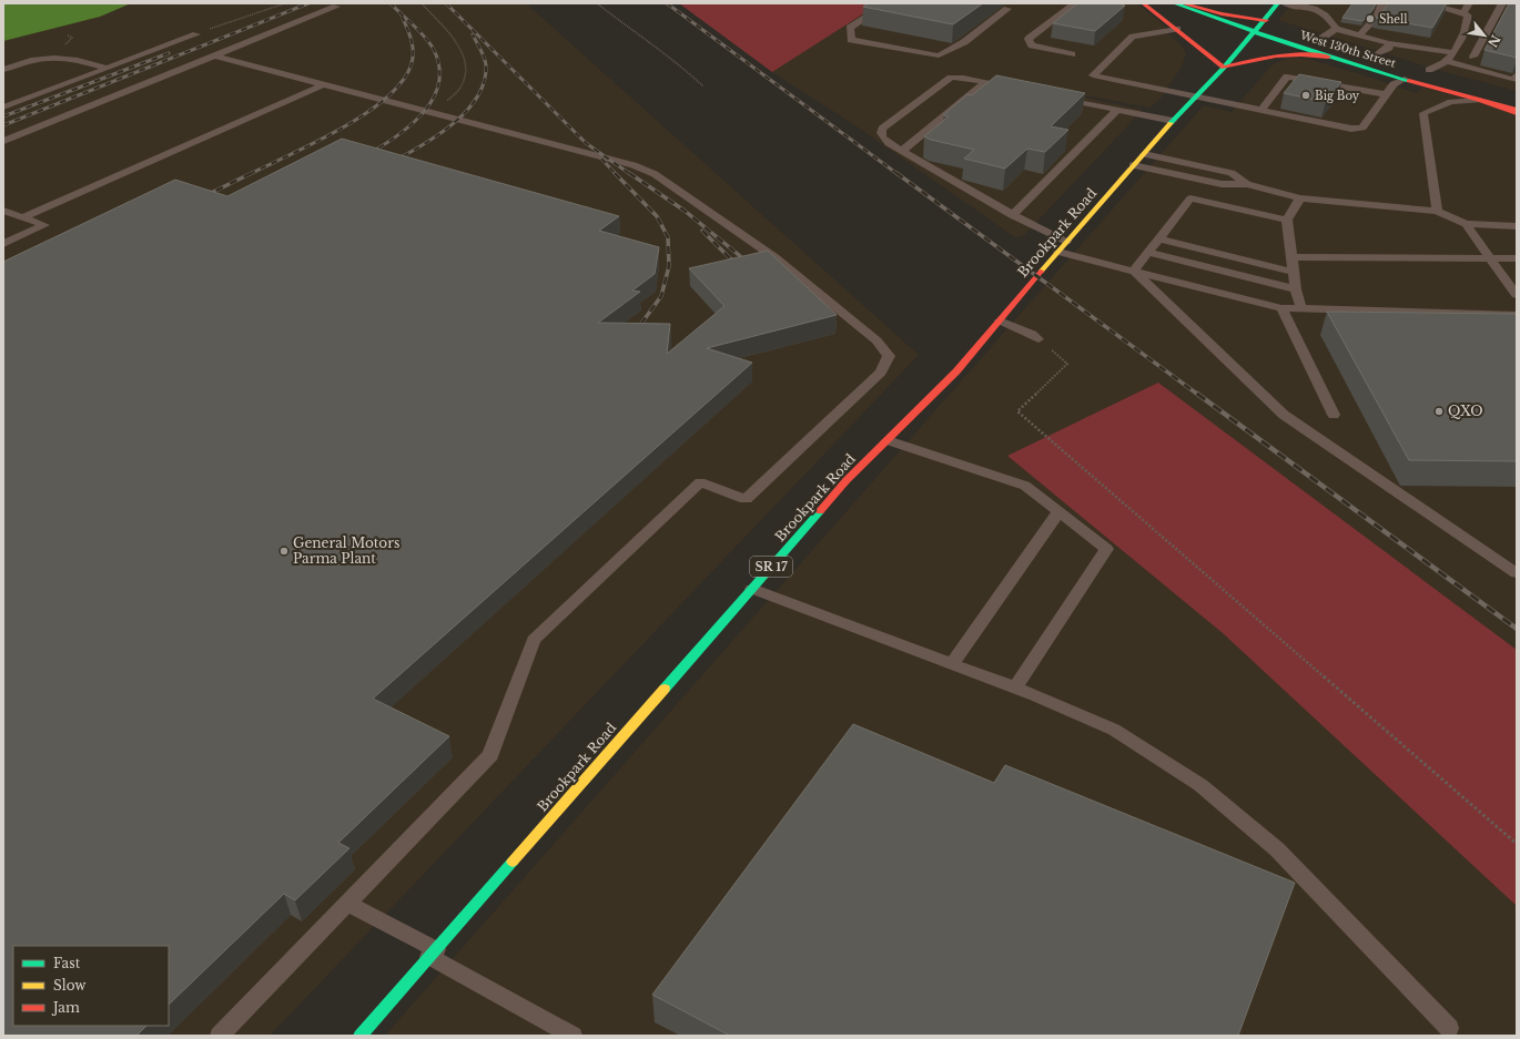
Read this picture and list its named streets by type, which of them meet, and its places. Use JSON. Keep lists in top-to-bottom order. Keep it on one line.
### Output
{"streets":{"main road":["West 130th Street","Brookpark Road","SR 17"]},"crossings":[["West 130th Street","Brookpark Road"]],"places":["Shell","Big Boy","QXO","General Motors Parma Plant"],"legend":["Fast","Slow","Jam"],"north":"bottom right"}
